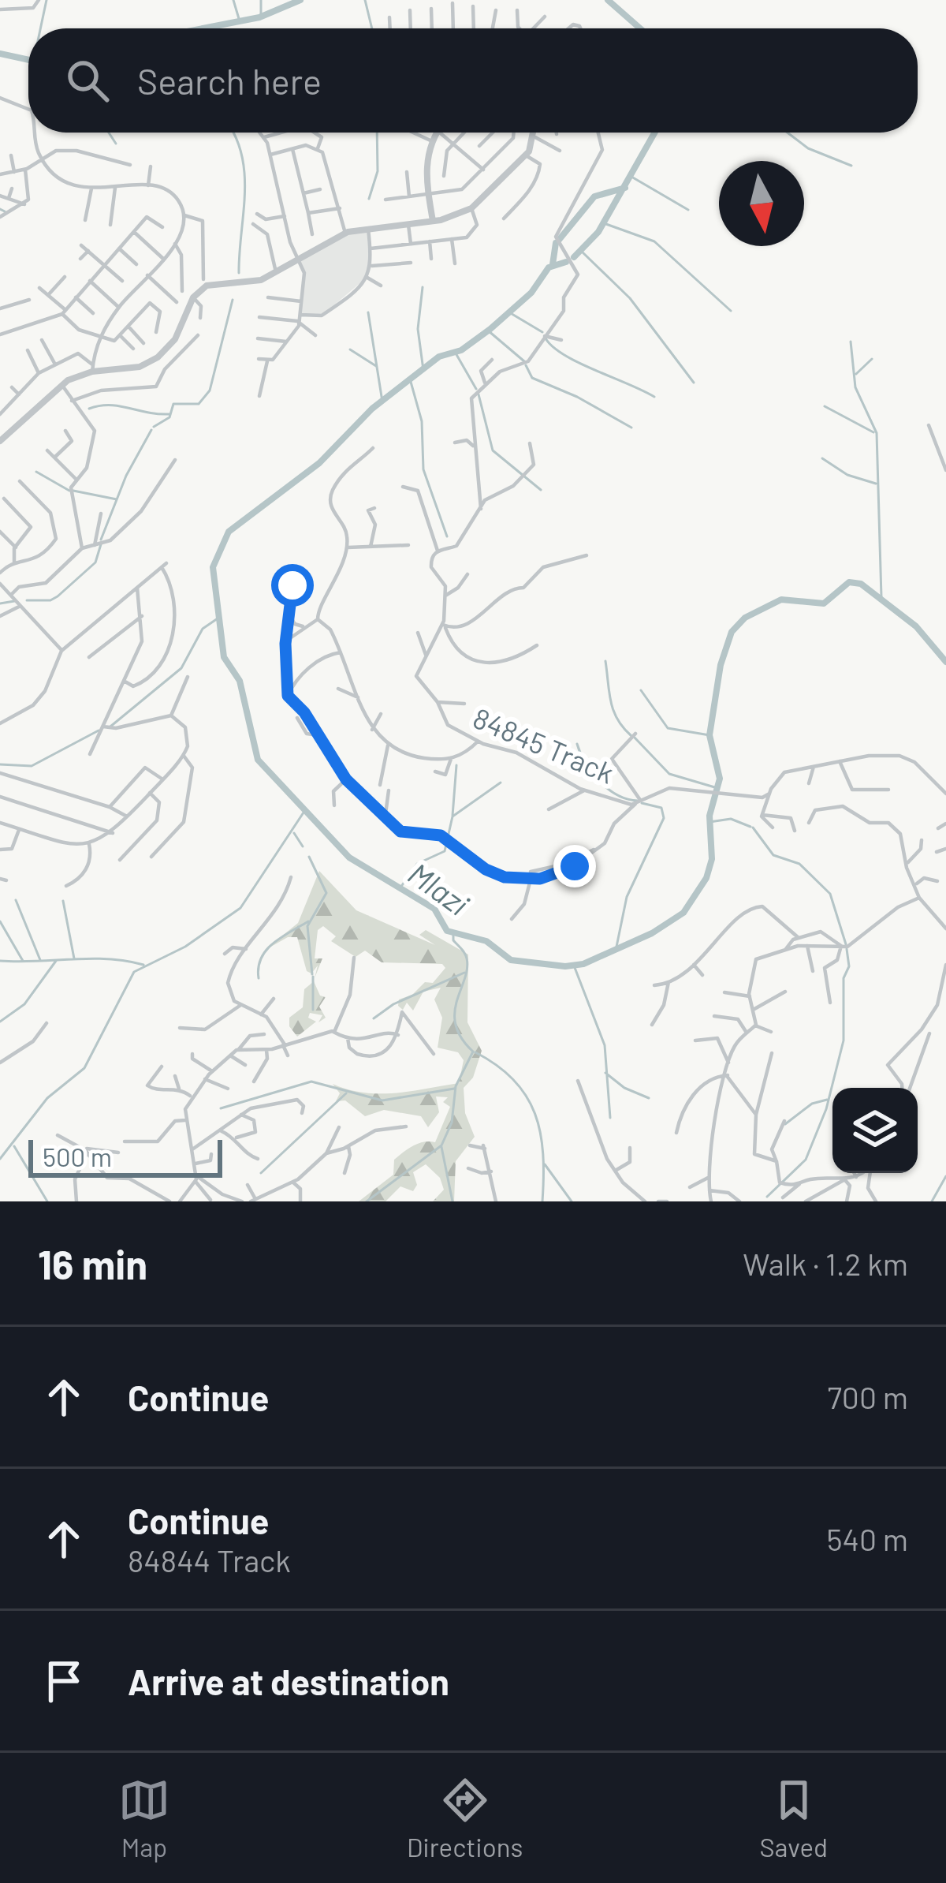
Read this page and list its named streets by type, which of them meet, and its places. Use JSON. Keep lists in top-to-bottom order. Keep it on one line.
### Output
{"streets":{"street":["84845 Track"]},"water":["Mlazi"],"scale_bar":"500 m","north":"bottom","page":{"search":"Search here","scale":"500 m","heading":["16 min","Walk · 1.2 km"],"list":[["Continue","700 m"],["Continue","84844 Track","540 m"],"Arrive at destination"],"nav":["Map","Directions","Saved"]}}
